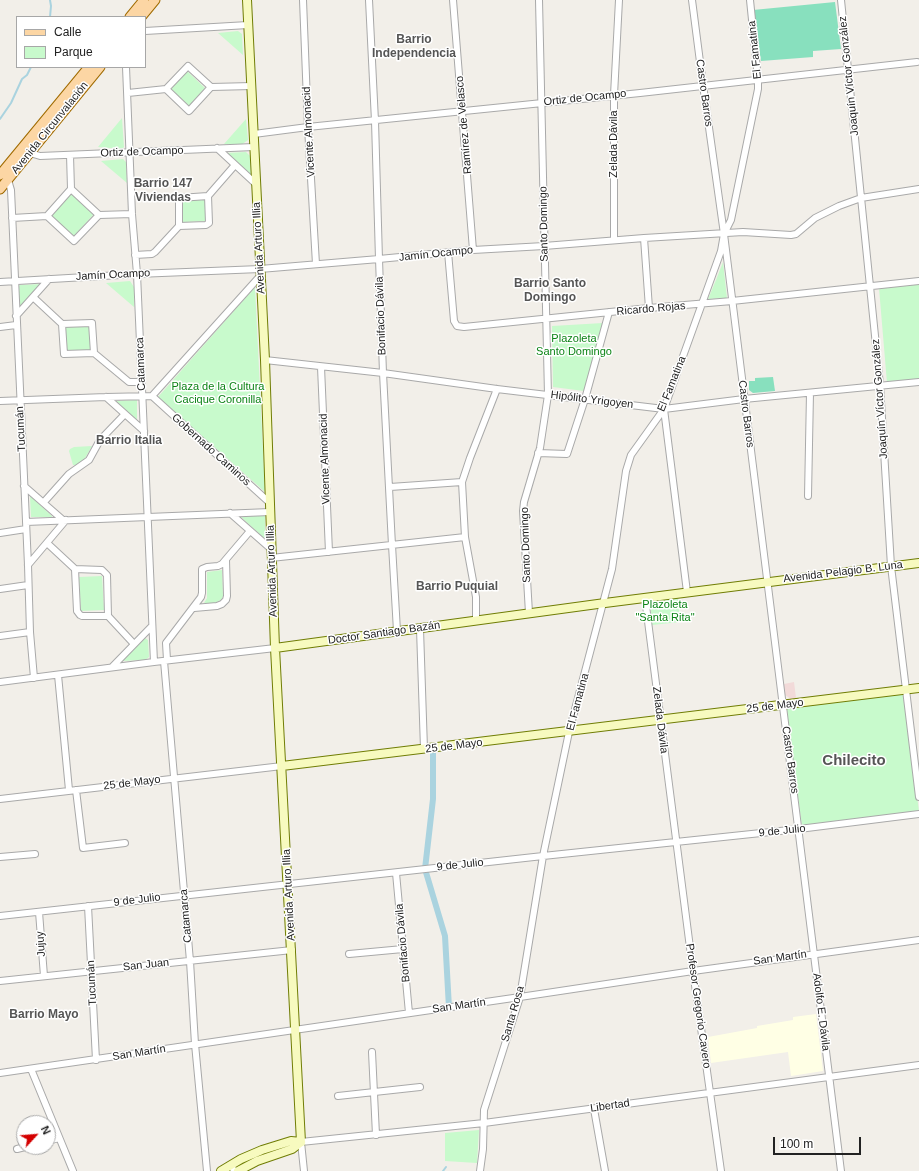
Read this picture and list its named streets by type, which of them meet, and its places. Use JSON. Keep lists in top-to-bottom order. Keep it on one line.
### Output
{"streets":{"main road":["Avenida Circunvalación","Avenida Arturo Illia","Avenida Pelagio B. Luna","Doctor Santiago Bazán","25 de Mayo"],"street":["El Famatina","Joaquín Víctor González","Castro Barros","Ortiz de Ocampo","Ramírez de Velasco","Vicente Almonacid","Zelada Dávila","Santo Domingo","Jamín Ocampo","Ricardo Rojas","Bonifacio Dávila","Catamarca","Hipólito Yrigoyen","Tucumán","Gobernado Caminos","9 de Julio","Jujuy","San Martín","San Juan","Profesor Gregorio Cavero","Adolfo E. Dávila","Santa Rosa","Libertad"]},"crossings":[["El Famatina","Castro Barros"],["El Famatina","Ortiz de Ocampo"],["El Famatina","Jamín Ocampo"],["El Famatina","Ricardo Rojas"],["El Famatina","Hipólito Yrigoyen"],["El Famatina","Doctor Santiago Bazán"],["El Famatina","25 de Mayo"],["El Famatina","9 de Julio"],["El Famatina","Santa Rosa"],["Joaquín Víctor González","Ortiz de Ocampo"],["Joaquín Víctor González","Jamín Ocampo"],["Joaquín Víctor González","Ricardo Rojas"],["Joaquín Víctor González","Hipólito Yrigoyen"],["Joaquín Víctor González","Avenida Pelagio B. Luna"],["Joaquín Víctor González","25 de Mayo"],["Castro Barros","Ortiz de Ocampo"],["Castro Barros","Jamín Ocampo"],["Castro Barros","Ricardo Rojas"],["Castro Barros","Hipólito Yrigoyen"],["Castro Barros","Avenida Pelagio B. Luna"],["Castro Barros","Doctor Santiago Bazán"],["Castro Barros","25 de Mayo"],["Castro Barros","9 de Julio"],["Castro Barros","Adolfo E. Dávila"],["Ortiz de Ocampo","Ramírez de Velasco"],["Ortiz de Ocampo","Avenida Circunvalación"],["Ortiz de Ocampo","Vicente Almonacid"],["Ortiz de Ocampo","Zelada Dávila"],["Ortiz de Ocampo","Santo Domingo"],["Ortiz de Ocampo","Avenida Arturo Illia"],["Ortiz de Ocampo","Bonifacio Dávila"],["Ortiz de Ocampo","Catamarca"],["Ramírez de Velasco","Jamín Ocampo"],["Avenida Circunvalación","Tucumán"],["Vicente Almonacid","Jamín Ocampo"],["Vicente Almonacid","Hipólito Yrigoyen"],["Zelada Dávila","Jamín Ocampo"],["Zelada Dávila","Doctor Santiago Bazán"],["Zelada Dávila","25 de Mayo"],["Zelada Dávila","9 de Julio"],["Zelada Dávila","Profesor Gregorio Cavero"],["Santo Domingo","Jamín Ocampo"],["Santo Domingo","Ricardo Rojas"],["Santo Domingo","Hipólito Yrigoyen"],["Santo Domingo","Doctor Santiago Bazán"],["Avenida Arturo Illia","Jamín Ocampo"],["Avenida Arturo Illia","Hipólito Yrigoyen"],["Avenida Arturo Illia","Gobernado Caminos"],["Avenida Arturo Illia","Doctor Santiago Bazán"],["Avenida Arturo Illia","25 de Mayo"],["Avenida Arturo Illia","9 de Julio"],["Avenida Arturo Illia","San Martín"],["Avenida Arturo Illia","San Juan"],["Avenida Arturo Illia","Libertad"],["Jamín Ocampo","Ricardo Rojas"],["Jamín Ocampo","Bonifacio Dávila"],["Jamín Ocampo","Catamarca"],["Jamín Ocampo","Tucumán"],["Bonifacio Dávila","Hipólito Yrigoyen"],["Bonifacio Dávila","Doctor Santiago Bazán"],["Bonifacio Dávila","9 de Julio"],["Bonifacio Dávila","San Martín"],["Catamarca","Doctor Santiago Bazán"],["Catamarca","25 de Mayo"],["Catamarca","9 de Julio"],["Catamarca","San Martín"],["Catamarca","San Juan"],["Tucumán","Doctor Santiago Bazán"],["Tucumán","9 de Julio"],["Tucumán","San Martín"],["Tucumán","San Juan"],["Avenida Pelagio B. Luna","Doctor Santiago Bazán"],["9 de Julio","Jujuy"],["9 de Julio","Profesor Gregorio Cavero"],["9 de Julio","Adolfo E. Dávila"],["9 de Julio","Santa Rosa"],["Jujuy","San Juan"],["San Martín","Profesor Gregorio Cavero"],["San Martín","Adolfo E. Dávila"],["San Martín","Santa Rosa"],["Profesor Gregorio Cavero","Libertad"],["Adolfo E. Dávila","Libertad"],["Santa Rosa","Libertad"]],"districts":["Barrio Independencia","Barrio 147 Viviendas","Barrio Santo Domingo","Barrio Italia","Barrio Puquial","Chilecito","Barrio Mayo"],"parks":["Plazoleta Santo Domingo","Plaza de la Cultura Cacique Coronilla","Plazoleta \"Santa Rita\""],"legend":["Calle","Parque"],"scale_bar":"100 m","north":"top right"}
